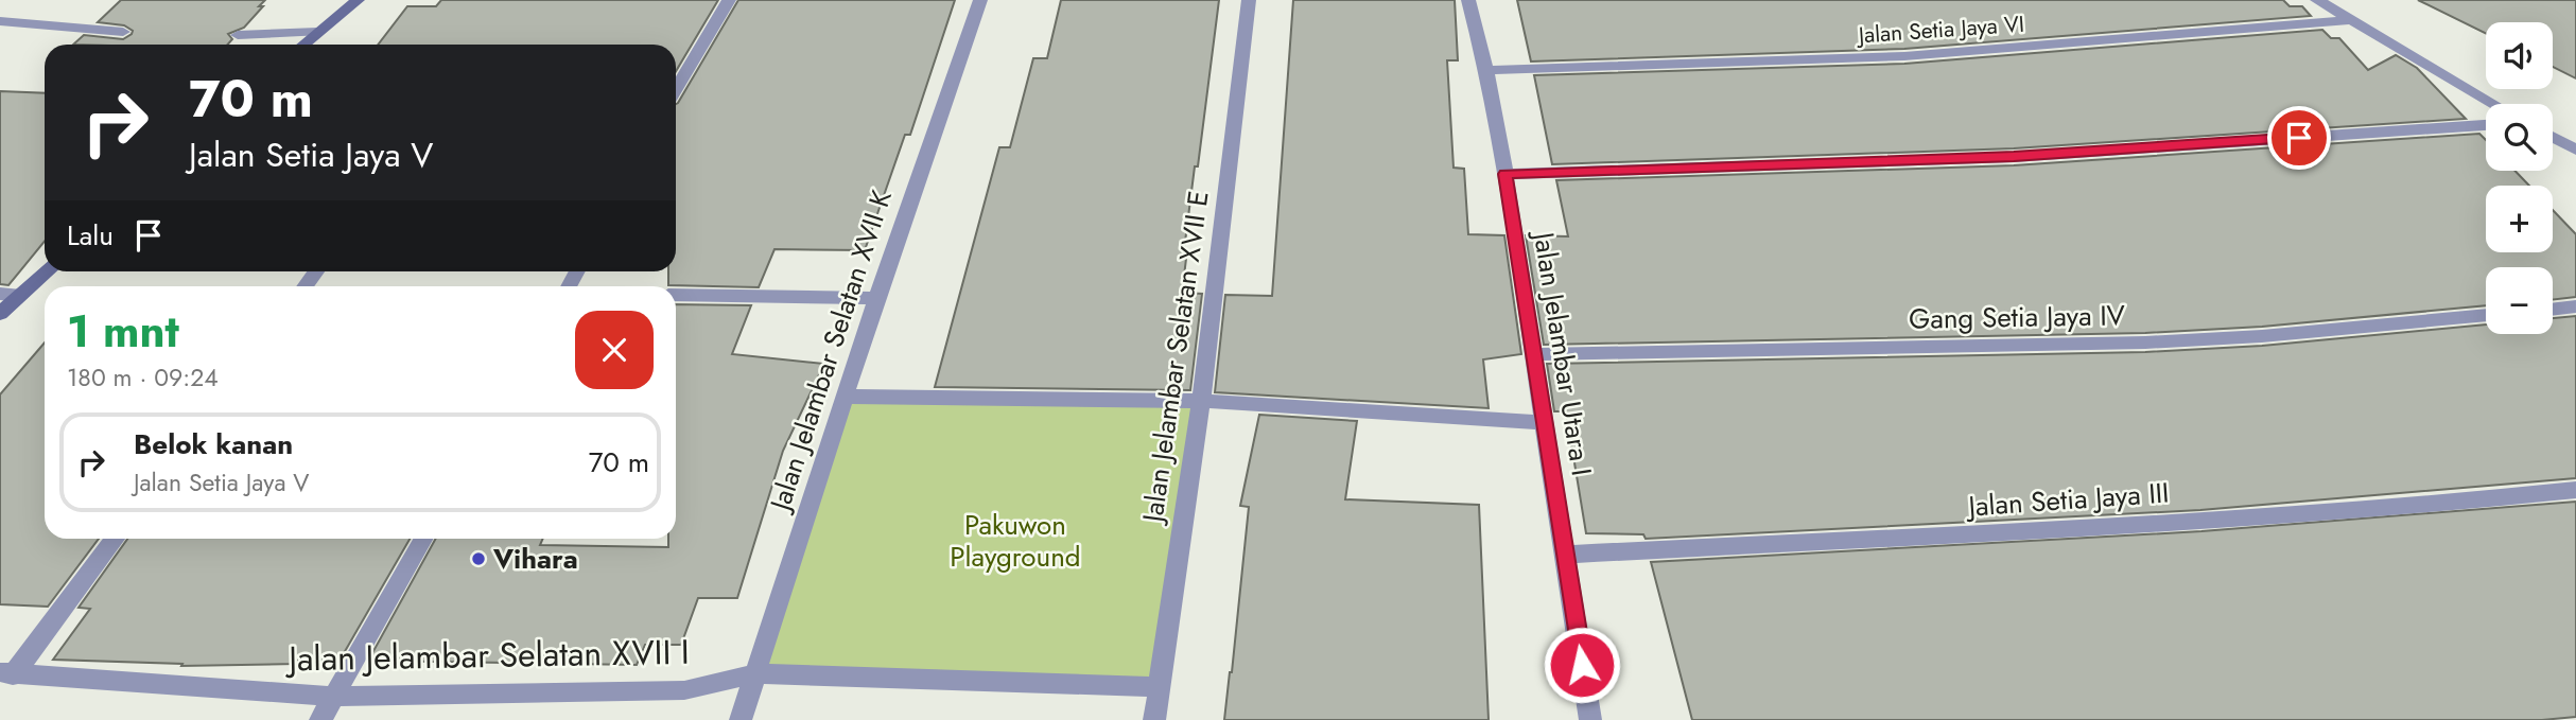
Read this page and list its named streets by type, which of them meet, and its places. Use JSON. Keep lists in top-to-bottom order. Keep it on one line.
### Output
{"streets":{"street":["Jalan Setia Jaya VI","Gang Setia Jaya IV","Jalan Jelambar Selatan XVII K","Jalan Jelambar Utara I","Jalan Jelambar Selatan XVII E","Jalan Setia Jaya III","Jalan Jelambar Selatan XVII I"]},"crossings":[["Jalan Setia Jaya VI","Jalan Jelambar Utara I"],["Gang Setia Jaya IV","Jalan Jelambar Utara I"],["Jalan Jelambar Selatan XVII K","Jalan Jelambar Selatan XVII I"],["Jalan Jelambar Utara I","Jalan Setia Jaya III"],["Jalan Jelambar Selatan XVII E","Jalan Jelambar Selatan XVII I"]],"parks":["Pakuwon Playground"],"places":["Vihara"],"page":{"map_buttons":["+","−"],"turn":["70 m","Jalan Setia Jaya V"],"then":"Lalu","heading":["1 mnt","180 m · 09:24"],"list":[{"name":"Belok kanan","note":"Jalan Setia Jaya V","value":"70 m"}]}}
